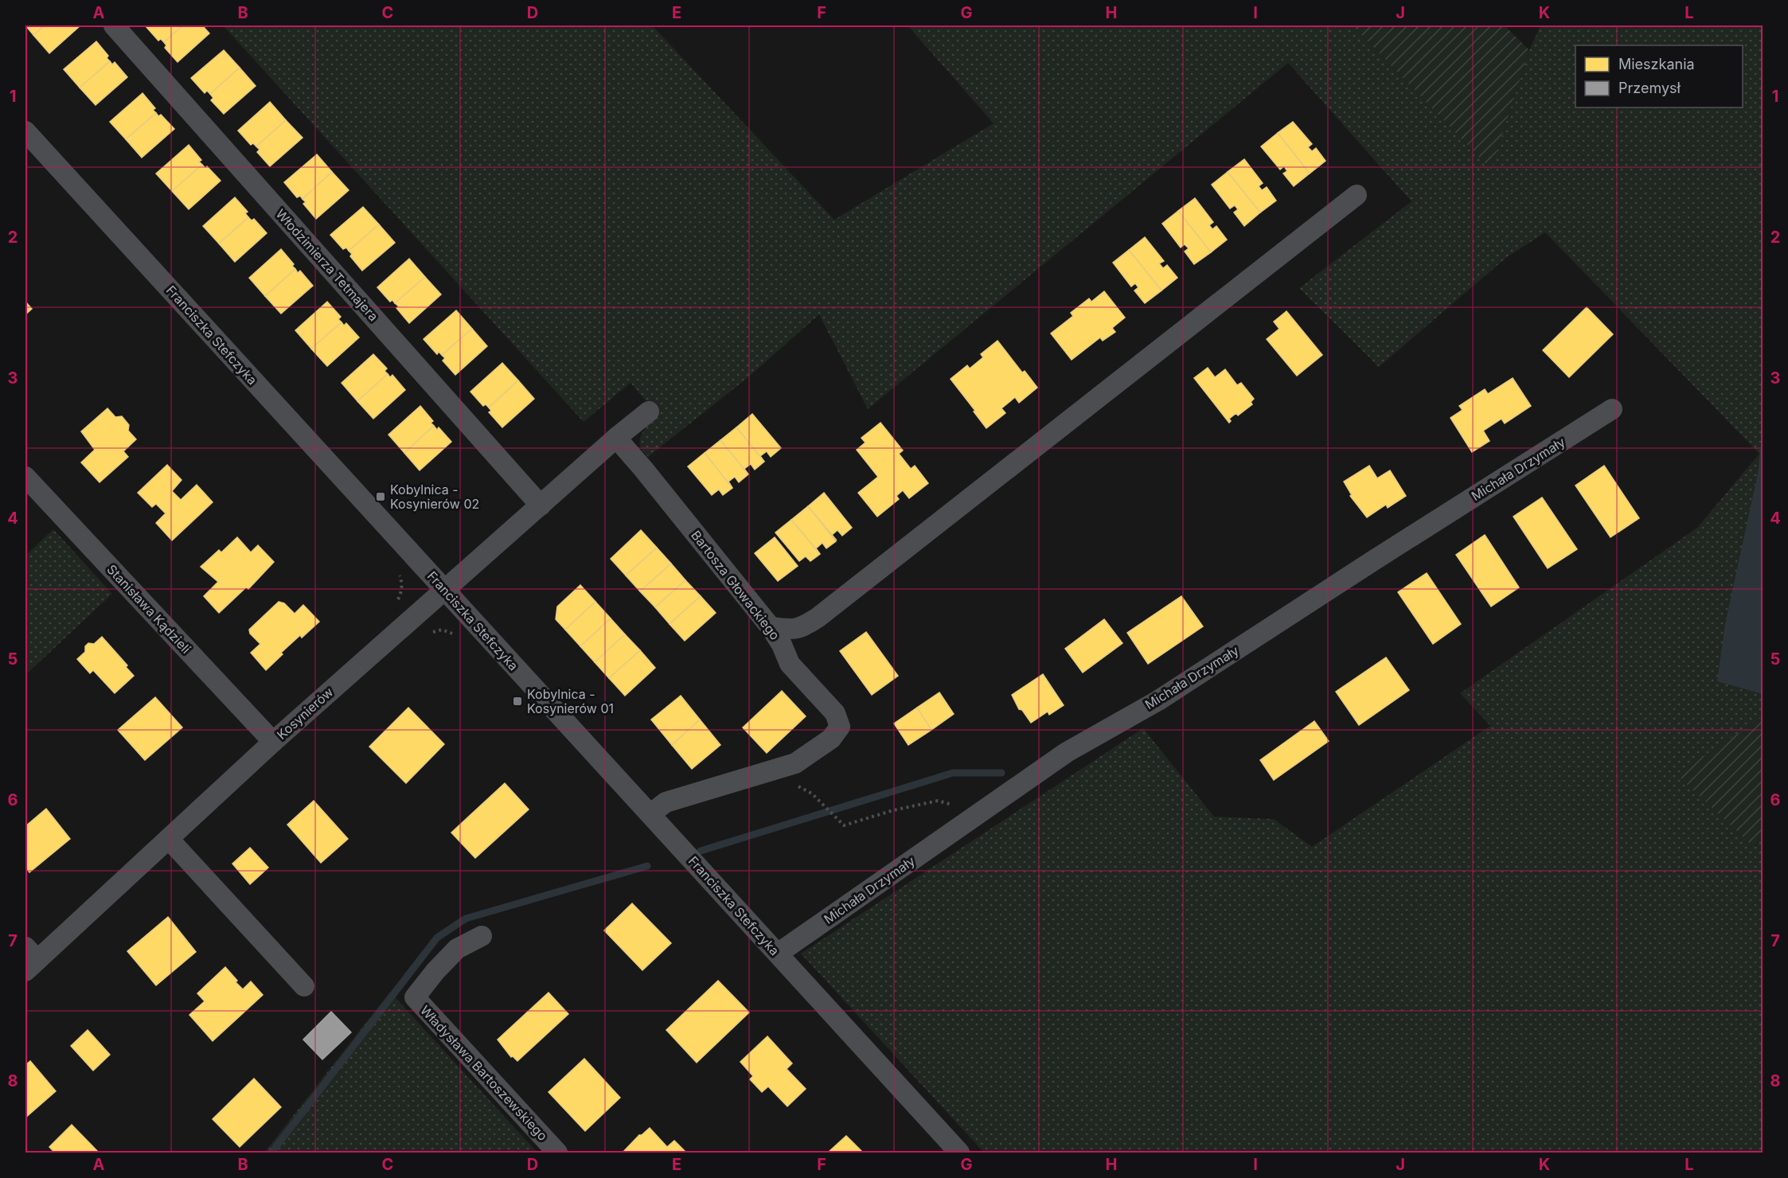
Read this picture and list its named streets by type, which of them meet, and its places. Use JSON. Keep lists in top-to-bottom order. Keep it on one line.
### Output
{"streets":{"street":["Włodzimierza Tetmajera","Franciszka Stefczyka","Michała Drzymały","Bartosza Głowackiego","Stanisława Kądzieli","Kosynierów","Władysława Bartoszewskiego"]},"crossings":[["Franciszka Stefczyka","Michała Drzymały"],["Franciszka Stefczyka","Bartosza Głowackiego"],["Franciszka Stefczyka","Kosynierów"],["Stanisława Kądzieli","Kosynierów"]],"places":{"transit":["Kobylnica - Kosynierów 02","Kobylnica - Kosynierów 01"]},"legend":["Mieszkania","Przemysł"],"grid":{"columns":["A","B","C","D","E","F","G","H","I","J","K","L"],"rows":["1","2","3","4","5","6","7","8"]}}
